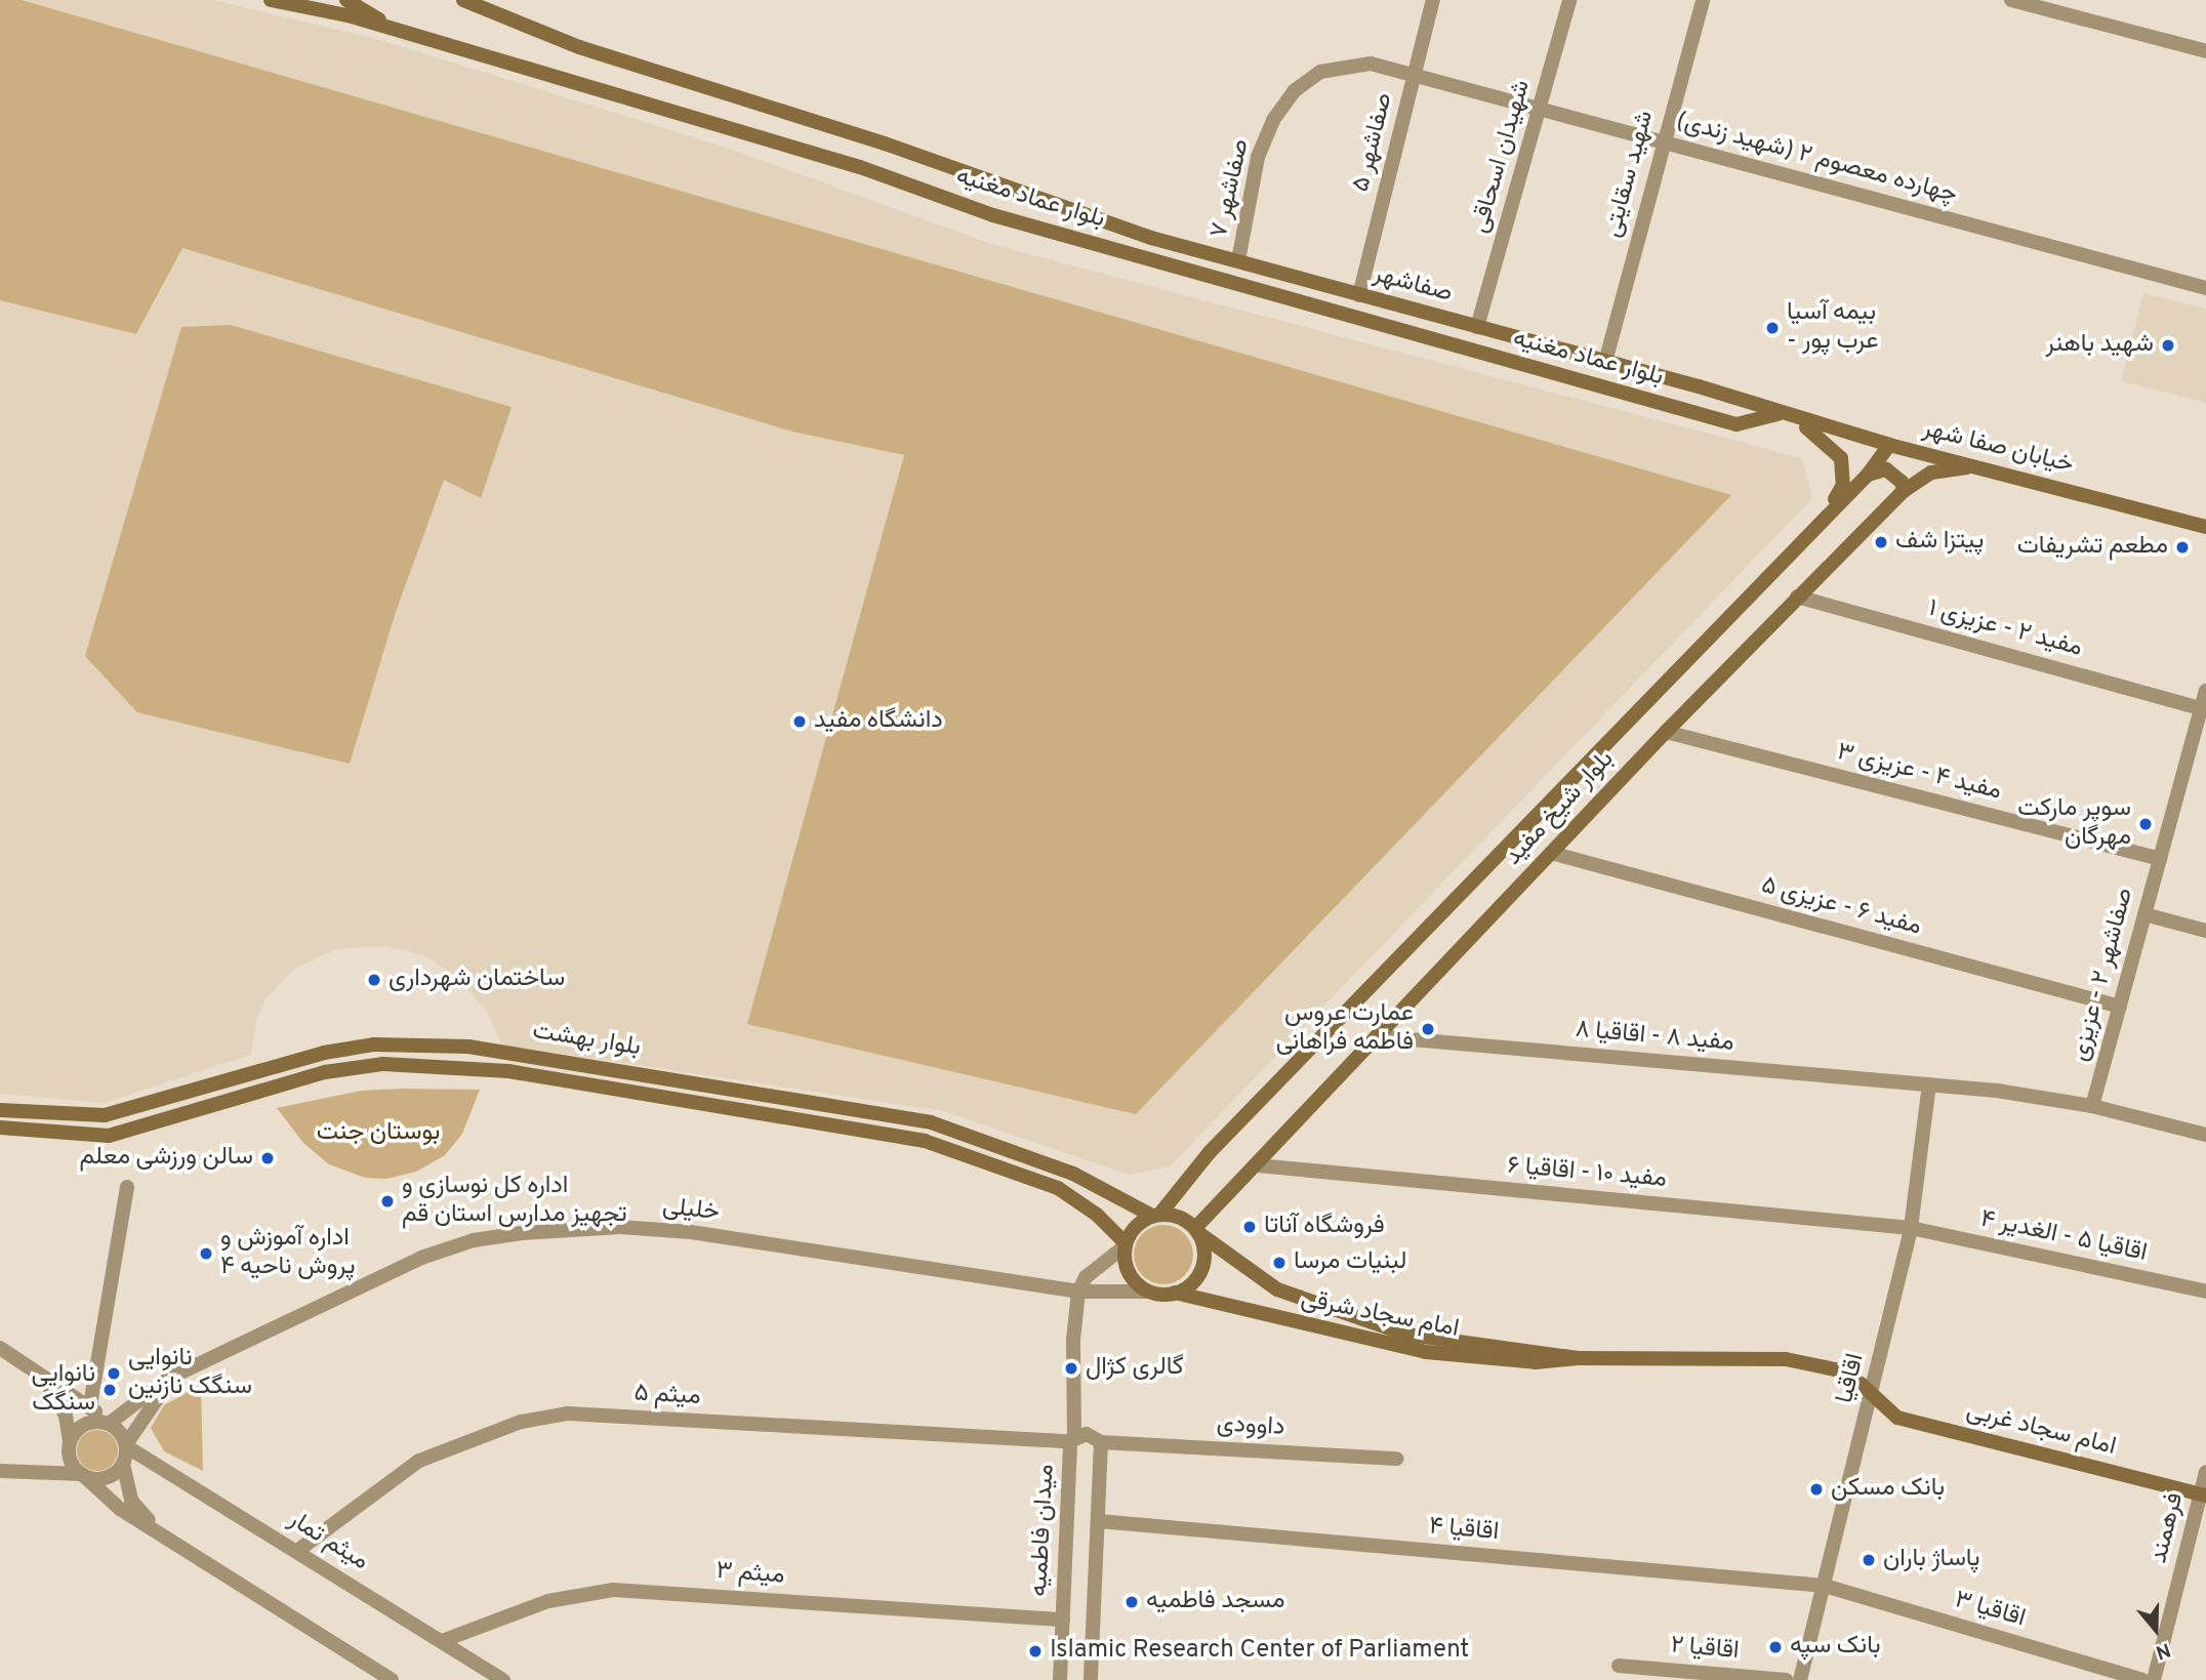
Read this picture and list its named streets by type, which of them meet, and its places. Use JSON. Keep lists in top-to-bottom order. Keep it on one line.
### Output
{"streets":{"street":["صفاشهر ۵","شهیدان اسحاقی","چهارده معصوم ۲ (شهید زندی)","شهید سقایتی","صفاشهر ۷","بلوار عماد مغنیه","صفاشهر","خیابان صفا شهر","مفید ۲ - عزیزی ۱","مفید ۴ - عزیزی ۳","بلوار شیخ مفید","مفید ۶ - عزیزی ۵","صفاشهر ۲ - عزیزی","مفید ۸ - اقاقیا ۸","بلوار بهشت","مفید ۱۰ - اقاقیا ۶","خلیلی","اقاقیا ۵ - الغدیر ۴","امام سجاد شرقی","اقاقیا","میثم ۵","داوودی","امام سجاد غربی","فرهمند","میدان فاطمیه","اقاقیا ۴","میثم تمار","میثم ۳","اقاقیا ۳","اقاقیا ۲"]},"crossings":[["صفاشهر ۵","چهارده معصوم ۲ (شهید زندی)"],["صفاشهر ۵","صفاشهر ۷"],["صفاشهر ۵","صفاشهر"],["شهیدان اسحاقی","چهارده معصوم ۲ (شهید زندی)"],["شهیدان اسحاقی","صفاشهر"],["چهارده معصوم ۲ (شهید زندی)","شهید سقایتی"],["چهارده معصوم ۲ (شهید زندی)","صفاشهر ۷"],["شهید سقایتی","صفاشهر"],["صفاشهر ۷","صفاشهر"],["بلوار عماد مغنیه","صفاشهر"],["بلوار عماد مغنیه","خیابان صفا شهر"],["صفاشهر","خیابان صفا شهر"],["خیابان صفا شهر","بلوار شیخ مفید"],["مفید ۲ - عزیزی ۱","بلوار شیخ مفید"],["مفید ۲ - عزیزی ۱","صفاشهر ۲ - عزیزی"],["مفید ۴ - عزیزی ۳","بلوار شیخ مفید"],["مفید ۴ - عزیزی ۳","صفاشهر ۲ - عزیزی"],["بلوار شیخ مفید","مفید ۶ - عزیزی ۵"],["بلوار شیخ مفید","مفید ۸ - اقاقیا ۸"],["بلوار شیخ مفید","بلوار بهشت"],["بلوار شیخ مفید","مفید ۱۰ - اقاقیا ۶"],["بلوار شیخ مفید","خلیلی"],["بلوار شیخ مفید","امام سجاد شرقی"],["مفید ۶ - عزیزی ۵","صفاشهر ۲ - عزیزی"],["صفاشهر ۲ - عزیزی","مفید ۸ - اقاقیا ۸"],["مفید ۸ - اقاقیا ۸","اقاقیا"],["بلوار بهشت","خلیلی"],["بلوار بهشت","امام سجاد شرقی"],["مفید ۱۰ - اقاقیا ۶","اقاقیا ۵ - الغدیر ۴"],["مفید ۱۰ - اقاقیا ۶","اقاقیا"],["خلیلی","امام سجاد شرقی"],["اقاقیا ۵ - الغدیر ۴","اقاقیا"],["امام سجاد شرقی","اقاقیا"],["امام سجاد شرقی","امام سجاد غربی"],["اقاقیا","امام سجاد غربی"],["اقاقیا","اقاقیا ۴"],["اقاقیا","اقاقیا ۳"],["میثم ۵","میدان فاطمیه"],["میثم ۵","میثم تمار"],["داوودی","میدان فاطمیه"],["امام سجاد غربی","فرهمند"],["میدان فاطمیه","میثم ۳"],["اقاقیا ۴","اقاقیا ۳"],["میثم تمار","میثم ۳"]],"parks":["بوستان جنت"],"places":["بیمه آسیا - عرب پور","شهید باهنر","پیتزا شف","مطعم تشريفات","دانشگاه مفید","سوپر مارکت مهرگان","ساختمان شهرداری","عمارت عروس فاطمه فراهانی","سالن ورزشی معلم","اداره کل نوسازی و تجهیز مدارس استان قم","فروشگاه آناتا","اداره آموزش و پروش ناحیه ۴","لبنیات مرسا","گالری کژال","نانوایی سنگک نازنین","نانوایی سنگک","بانک مسکن","پاساژ باران","مسجد فاطمیه","بانک سپه","Islamic Research Center of Parliament"],"north":"bottom"}
